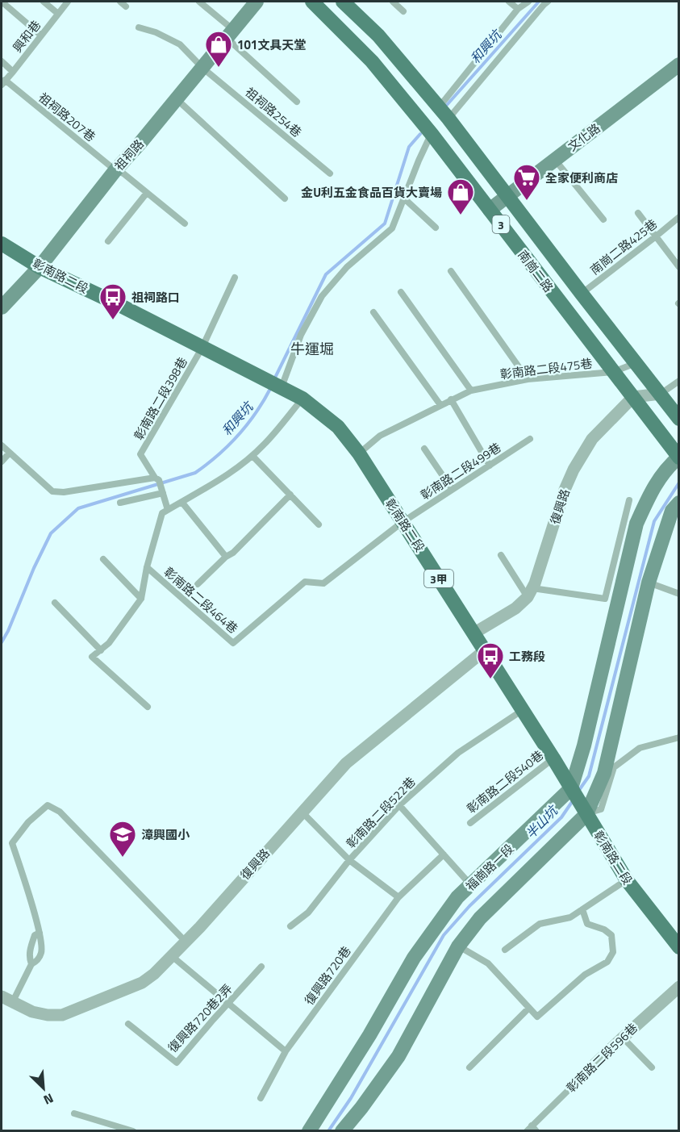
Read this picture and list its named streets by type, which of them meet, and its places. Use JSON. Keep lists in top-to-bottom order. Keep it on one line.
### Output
{"streets":{"main road":["3","南崗二路","彰南路二段","3甲"],"street":["文化路","祖祠路","復興路","福崗路一段","彰南路二段596巷"],"lane":["興和巷","祖祠路254巷","祖祠路207巷","南崗二路425巷","彰南路二段475巷","彰南路二段398巷","彰南路二段499巷","彰南路二段464巷","彰南路二段540巷","彰南路二段522巷","復興路720巷","復興路720巷2弄"]},"crossings":[["興和巷","祖祠路207巷"],["祖祠路254巷","祖祠路"],["祖祠路207巷","祖祠路"],["文化路","南崗二路"],["祖祠路","彰南路二段"],["南崗二路425巷","南崗二路"],["南崗二路","彰南路二段475巷"],["南崗二路","復興路"],["南崗二路","福崗路一段"],["彰南路二段","彰南路二段475巷"],["彰南路二段","彰南路二段398巷"],["彰南路二段","彰南路二段499巷"],["彰南路二段","復興路"],["彰南路二段","彰南路二段464巷"],["彰南路二段","彰南路二段540巷"],["彰南路二段","彰南路二段522巷"],["彰南路二段","福崗路一段"],["彰南路二段499巷","彰南路二段464巷"]],"districts":["牛運堀"],"water":["和興坑","半山坑"],"places":{"shop":["101文具天堂","金U利五金食品百貨大賣場"],"supermarket":["全家便利商店"],"bus stop":["祖祠路口","工務段"],"school or university":["漳興國小"]},"north":"bottom right"}
